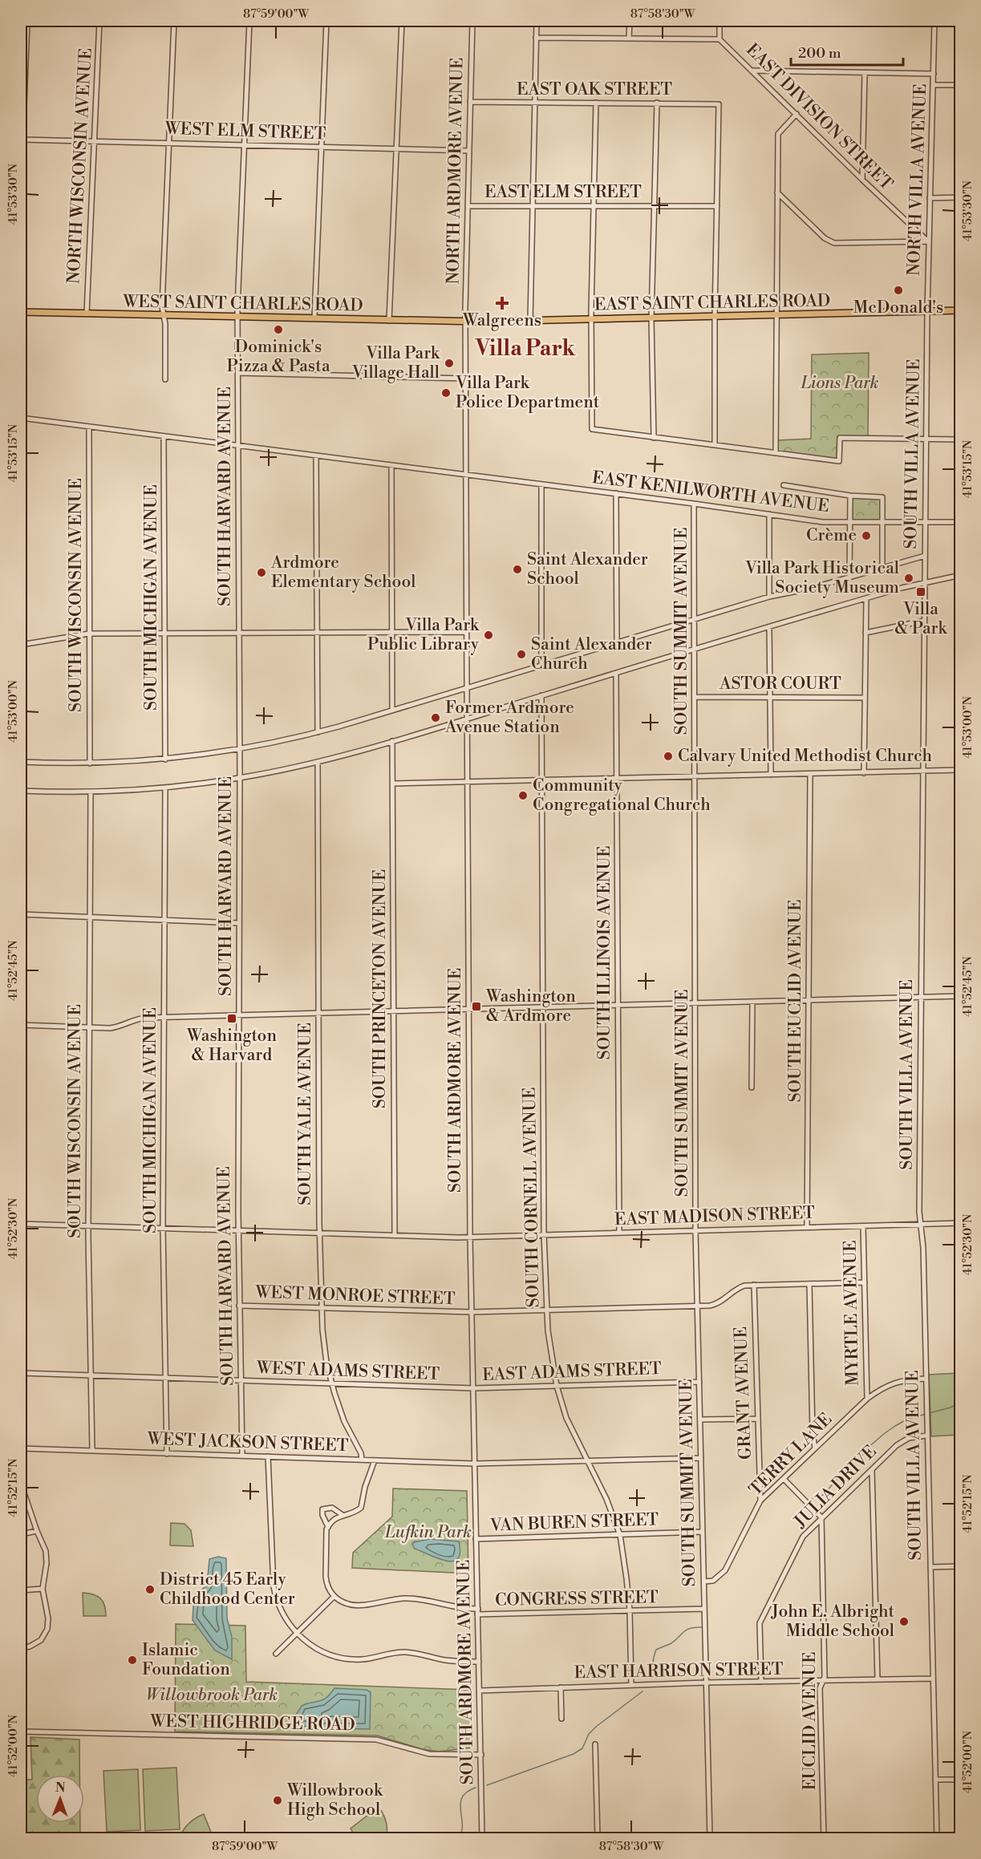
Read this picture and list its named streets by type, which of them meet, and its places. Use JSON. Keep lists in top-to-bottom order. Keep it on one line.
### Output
{"streets":{"main road":["EAST SAINT CHARLES ROAD","WEST SAINT CHARLES ROAD"],"street":["EAST OAK STREET","EAST DIVISION STREET","WEST ELM STREET","NORTH WISCONSIN AVENUE","NORTH ARDMORE AVENUE","NORTH VILLA AVENUE","EAST ELM STREET","SOUTH VILLA AVENUE","EAST KENILWORTH AVENUE","SOUTH HARVARD AVENUE","SOUTH WISCONSIN AVENUE","SOUTH MICHIGAN AVENUE","SOUTH SUMMIT AVENUE","ASTOR COURT","SOUTH ILLINOIS AVENUE","SOUTH PRINCETON AVENUE","SOUTH EUCLID AVENUE","SOUTH ARDMORE AVENUE","SOUTH YALE AVENUE","SOUTH CORNELL AVENUE","EAST MADISON STREET","WEST MONROE STREET","MYRTLE AVENUE","WEST ADAMS STREET","EAST ADAMS STREET","GRANT AVENUE","WEST JACKSON STREET","TERRY LANE","JULIA DRIVE","VAN BUREN STREET","CONGRESS STREET","EAST HARRISON STREET","EUCLID AVENUE","WEST HIGHRIDGE ROAD"]},"crossings":[["EAST OAK STREET","NORTH ARDMORE AVENUE"],["EAST OAK STREET","EAST ELM STREET"],["EAST DIVISION STREET","NORTH VILLA AVENUE"],["WEST ELM STREET","NORTH WISCONSIN AVENUE"],["WEST ELM STREET","NORTH ARDMORE AVENUE"],["WEST ELM STREET","SOUTH HARVARD AVENUE"],["NORTH WISCONSIN AVENUE","WEST SAINT CHARLES ROAD"],["NORTH ARDMORE AVENUE","EAST ELM STREET"],["NORTH ARDMORE AVENUE","EAST SAINT CHARLES ROAD"],["NORTH ARDMORE AVENUE","WEST SAINT CHARLES ROAD"],["NORTH ARDMORE AVENUE","SOUTH ARDMORE AVENUE"],["NORTH VILLA AVENUE","EAST SAINT CHARLES ROAD"],["NORTH VILLA AVENUE","SOUTH VILLA AVENUE"],["EAST SAINT CHARLES ROAD","WEST SAINT CHARLES ROAD"],["EAST SAINT CHARLES ROAD","SOUTH VILLA AVENUE"],["EAST SAINT CHARLES ROAD","SOUTH ARDMORE AVENUE"],["WEST SAINT CHARLES ROAD","SOUTH HARVARD AVENUE"],["WEST SAINT CHARLES ROAD","SOUTH ARDMORE AVENUE"],["SOUTH VILLA AVENUE","EAST KENILWORTH AVENUE"],["SOUTH VILLA AVENUE","EAST MADISON STREET"],["SOUTH VILLA AVENUE","TERRY LANE"],["SOUTH VILLA AVENUE","JULIA DRIVE"],["SOUTH VILLA AVENUE","EAST HARRISON STREET"],["EAST KENILWORTH AVENUE","SOUTH HARVARD AVENUE"],["EAST KENILWORTH AVENUE","SOUTH WISCONSIN AVENUE"],["EAST KENILWORTH AVENUE","SOUTH MICHIGAN AVENUE"],["EAST KENILWORTH AVENUE","SOUTH SUMMIT AVENUE"],["EAST KENILWORTH AVENUE","SOUTH ARDMORE AVENUE"],["SOUTH HARVARD AVENUE","EAST MADISON STREET"],["SOUTH HARVARD AVENUE","WEST MONROE STREET"],["SOUTH HARVARD AVENUE","WEST ADAMS STREET"],["SOUTH HARVARD AVENUE","WEST JACKSON STREET"],["SOUTH WISCONSIN AVENUE","EAST MADISON STREET"],["SOUTH WISCONSIN AVENUE","WEST ADAMS STREET"],["SOUTH WISCONSIN AVENUE","WEST JACKSON STREET"],["SOUTH MICHIGAN AVENUE","EAST MADISON STREET"],["SOUTH MICHIGAN AVENUE","WEST ADAMS STREET"],["SOUTH MICHIGAN AVENUE","WEST JACKSON STREET"],["SOUTH SUMMIT AVENUE","ASTOR COURT"],["SOUTH SUMMIT AVENUE","EAST MADISON STREET"],["SOUTH SUMMIT AVENUE","WEST MONROE STREET"],["SOUTH SUMMIT AVENUE","EAST ADAMS STREET"],["SOUTH SUMMIT AVENUE","WEST JACKSON STREET"],["SOUTH SUMMIT AVENUE","TERRY LANE"],["SOUTH SUMMIT AVENUE","VAN BUREN STREET"],["SOUTH SUMMIT AVENUE","CONGRESS STREET"],["SOUTH SUMMIT AVENUE","EAST HARRISON STREET"],["SOUTH ILLINOIS AVENUE","EAST MADISON STREET"],["SOUTH PRINCETON AVENUE","EAST MADISON STREET"],["SOUTH EUCLID AVENUE","EAST MADISON STREET"],["SOUTH ARDMORE AVENUE","EAST MADISON STREET"],["SOUTH ARDMORE AVENUE","WEST MONROE STREET"],["SOUTH ARDMORE AVENUE","WEST ADAMS STREET"],["SOUTH ARDMORE AVENUE","EAST ADAMS STREET"],["SOUTH ARDMORE AVENUE","WEST JACKSON STREET"],["SOUTH ARDMORE AVENUE","VAN BUREN STREET"],["SOUTH ARDMORE AVENUE","CONGRESS STREET"],["SOUTH ARDMORE AVENUE","EAST HARRISON STREET"],["SOUTH ARDMORE AVENUE","WEST HIGHRIDGE ROAD"],["SOUTH YALE AVENUE","EAST MADISON STREET"],["SOUTH YALE AVENUE","WEST MONROE STREET"],["SOUTH YALE AVENUE","WEST ADAMS STREET"],["SOUTH YALE AVENUE","WEST JACKSON STREET"],["SOUTH CORNELL AVENUE","EAST MADISON STREET"],["SOUTH CORNELL AVENUE","WEST MONROE STREET"],["SOUTH CORNELL AVENUE","EAST ADAMS STREET"],["SOUTH CORNELL AVENUE","WEST JACKSON STREET"],["SOUTH CORNELL AVENUE","VAN BUREN STREET"],["SOUTH CORNELL AVENUE","CONGRESS STREET"],["SOUTH CORNELL AVENUE","EAST HARRISON STREET"],["EAST MADISON STREET","MYRTLE AVENUE"],["WEST MONROE STREET","GRANT AVENUE"],["MYRTLE AVENUE","TERRY LANE"],["WEST ADAMS STREET","EAST ADAMS STREET"],["GRANT AVENUE","TERRY LANE"],["JULIA DRIVE","EAST HARRISON STREET"],["JULIA DRIVE","EUCLID AVENUE"],["EAST HARRISON STREET","EUCLID AVENUE"]],"districts":["Villa Park"],"parks":["Lions Park","Lufkin Park","Willowbrook Park"],"places":{"other":["McDonald's","Dominick's Pizza & Pasta","Villa Park Village Hall","Villa Park Police Department","Crème","Saint Alexander School","Ardmore Elementary School","Villa Park Historical Society Museum","Villa Park Public Library","Saint Alexander Church","Former Ardmore Avenue Station","Calvary United Methodist Church","Community Congregational Church","District 45 Early Childhood Center","John E. Albright Middle School","Islamic Foundation","Willowbrook High School"],"health":["Walgreens"],"transit":["Villa & Park","Washington & Ardmore","Washington & Harvard"]},"scale_bar":"200 m","north":"top","coordinates":["87°59'00\"W","87°58'30\"W","41°53'30\"N","41°53'15\"N","41°53'00\"N","41°52'45\"N","41°52'30\"N","41°52'15\"N","41°52'00\"N"]}
